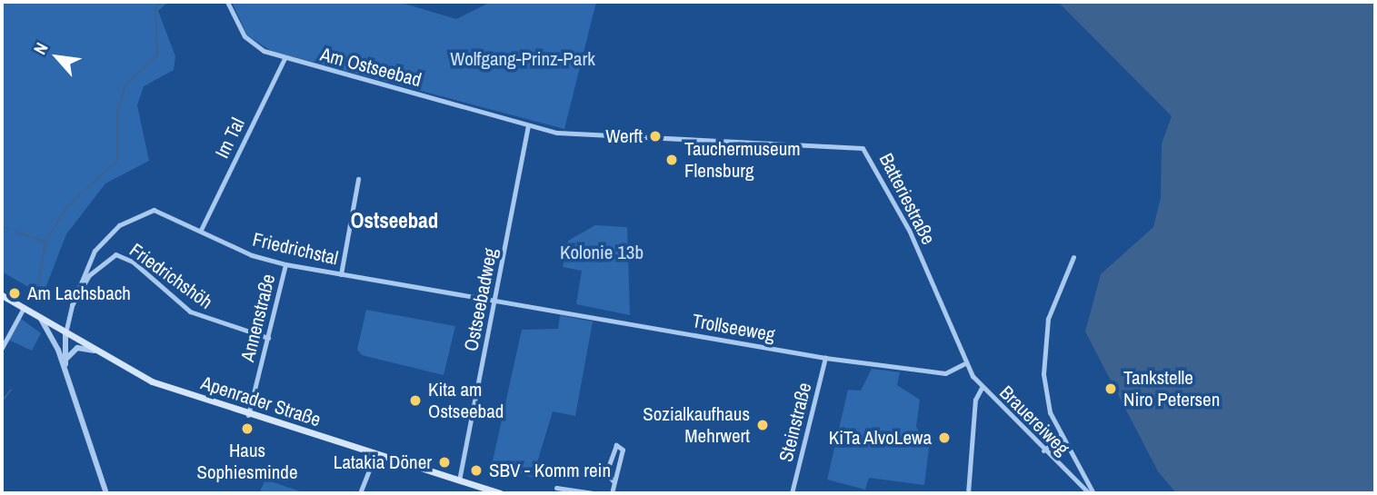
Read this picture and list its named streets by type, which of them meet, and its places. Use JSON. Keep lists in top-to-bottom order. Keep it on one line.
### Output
{"streets":{"main road":["Apenrader Straße"],"street":["Am Ostseebad","Im Tal","Batteriestraße","Friedrichstal","Friedrichshöh","Ostseebadweg","Annenstraße","Trollseeweg","Brauereiweg","Steinstraße"]},"crossings":[["Am Ostseebad","Im Tal"],["Am Ostseebad","Batteriestraße"],["Am Ostseebad","Ostseebadweg"],["Im Tal","Friedrichstal"],["Batteriestraße","Ostseebadweg"],["Batteriestraße","Trollseeweg"],["Batteriestraße","Brauereiweg"],["Friedrichstal","Friedrichshöh"],["Friedrichstal","Ostseebadweg"],["Friedrichstal","Annenstraße"],["Friedrichstal","Trollseeweg"],["Friedrichshöh","Annenstraße"],["Friedrichshöh","Apenrader Straße"],["Ostseebadweg","Trollseeweg"],["Ostseebadweg","Apenrader Straße"],["Annenstraße","Apenrader Straße"],["Trollseeweg","Brauereiweg"],["Trollseeweg","Steinstraße"]],"districts":["Ostseebad"],"parks":["Wolfgang-Prinz-Park","Kolonie 13b"],"places":["Werft","Tauchermuseum Flensburg","Am Lachsbach","Tankstelle Niro Petersen","Kita am Ostseebad","Sozialkaufhaus Mehrwert","Haus Sophiesminde","KiTa AlvoLewa","Latakia Döner","SBV - Komm rein"],"north":"top left"}
